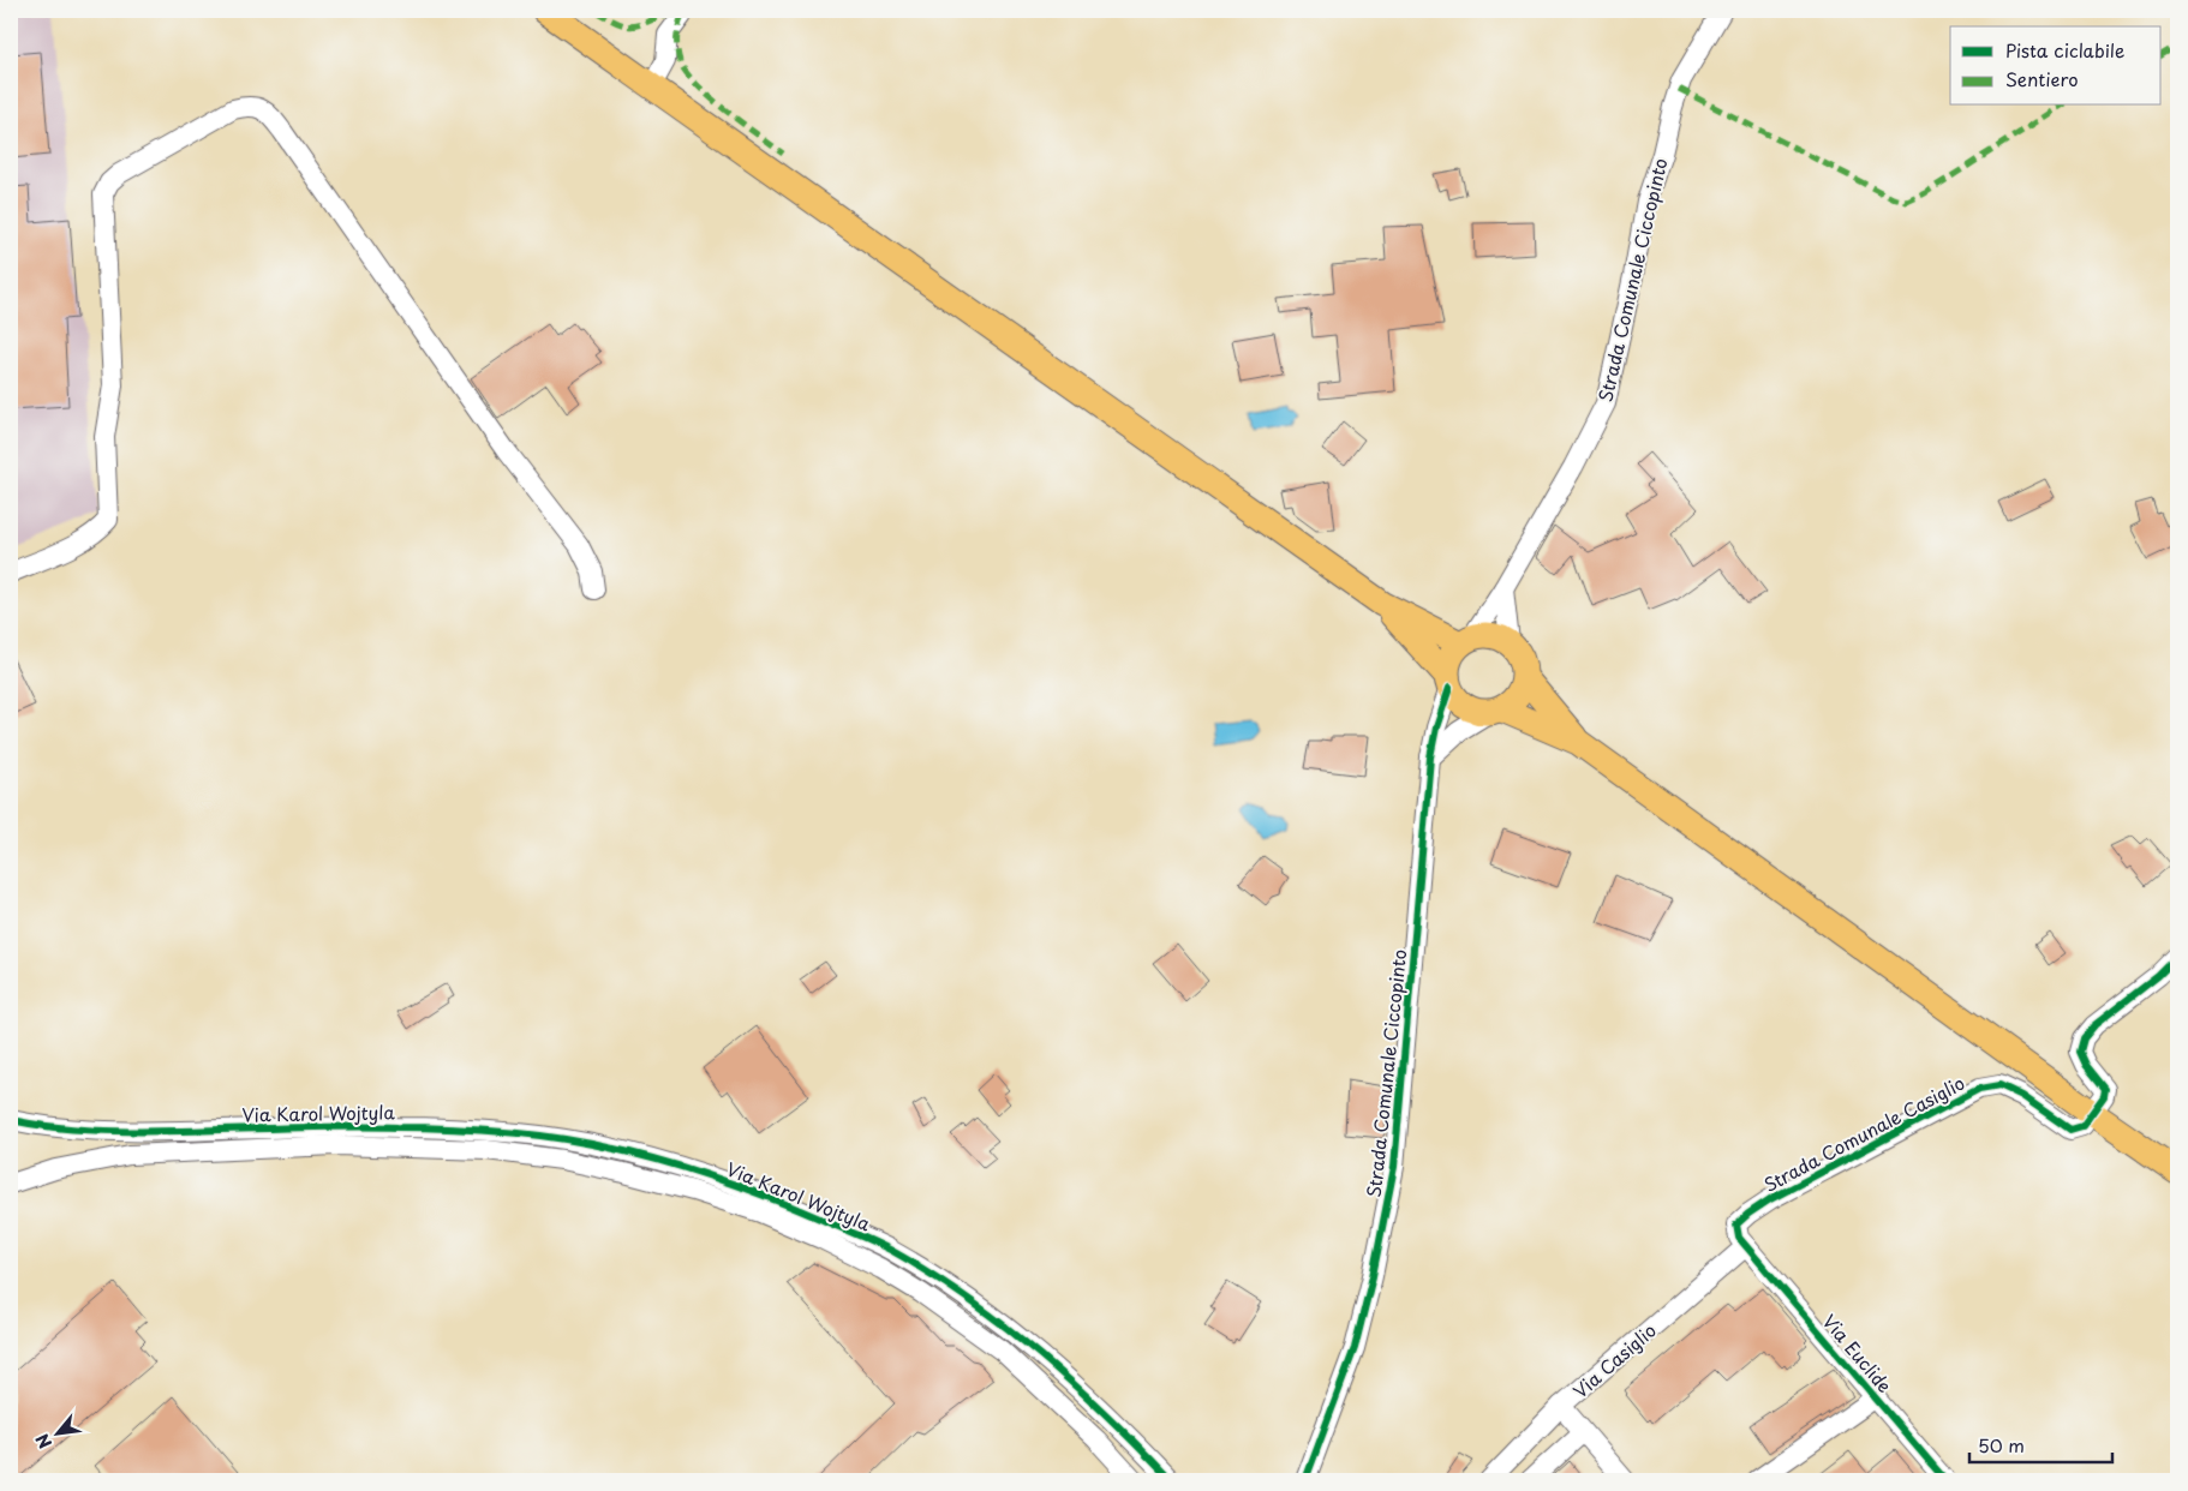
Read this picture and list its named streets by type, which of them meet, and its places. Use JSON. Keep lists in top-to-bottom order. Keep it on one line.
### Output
{"streets":{"street":["Strada Comunale Ciccopinto","Via Karol Wojtyla","Strada Comunale Casiglio","Via Euclide","Via Casiglio"]},"crossings":[["Strada Comunale Casiglio","Via Euclide"],["Strada Comunale Casiglio","Via Casiglio"],["Via Euclide","Via Casiglio"]],"legend":["Pista ciclabile","Sentiero"],"scale_bar":"50 m","north":"bottom left"}
